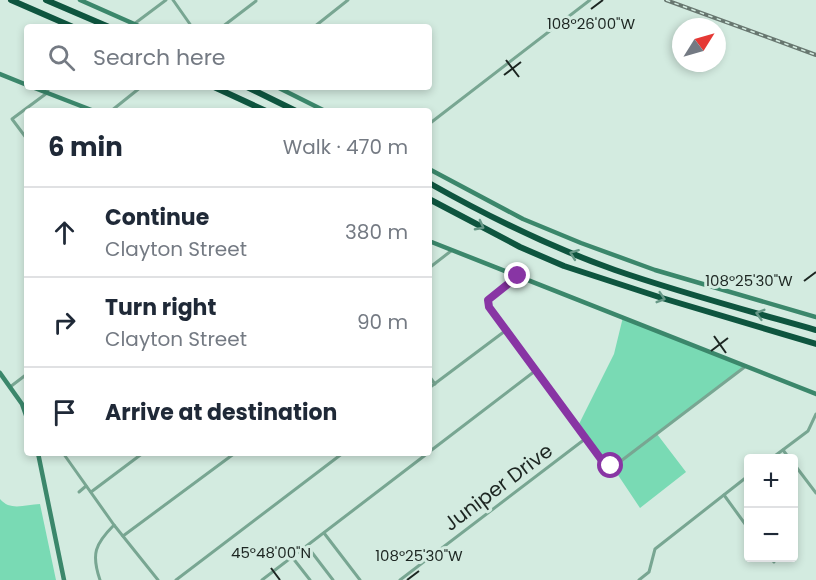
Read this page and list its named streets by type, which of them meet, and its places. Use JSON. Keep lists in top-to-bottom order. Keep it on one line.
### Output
{"streets":{"street":["Juniper Drive"]},"north":"top right","page":{"search":"Search here","heading":["6 min","Walk · 470 m"],"list":[["Continue","Clayton Street","380 m"],["Turn right","Clayton Street","90 m"],"Arrive at destination"],"map_buttons":["+","−"]},"coordinates":["108°26'00\"W","108°25'30\"W","45°48'00\"N"]}
